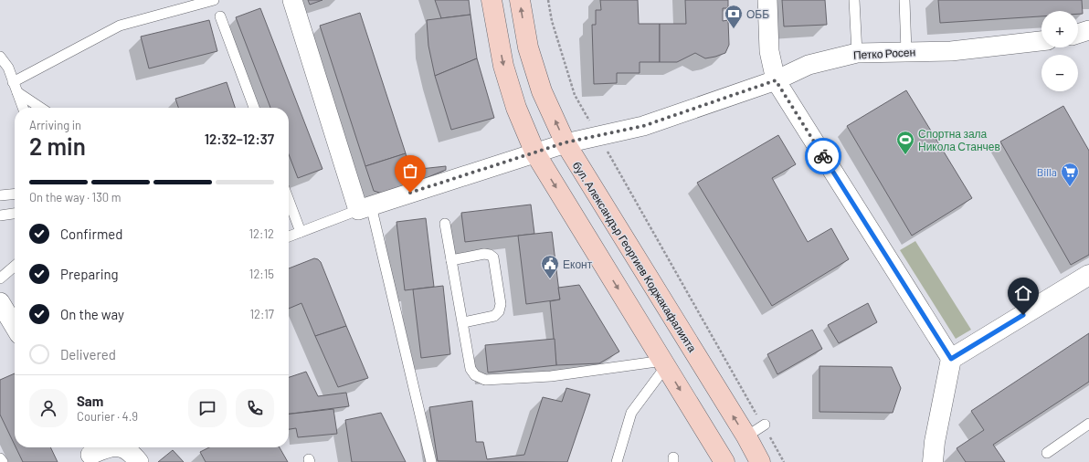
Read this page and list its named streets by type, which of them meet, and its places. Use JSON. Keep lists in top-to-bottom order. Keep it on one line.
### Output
{"streets":{"main road":["бул. Александър Георгиев Коджакафалията"],"street":["Петко Росен"]},"crossings":[["Петко Росен","бул. Александър Георгиев Коджакафалията"]],"places":{"bank":["ОББ"],"sports":["Спортна зала Никола Станчев"],"supermarket":["Billa"],"public building":["Еконт"]},"page":{"map_buttons":["+","−"],"heading":["2 min","Arriving in","12:32–12:37"],"panel":["Sam","Courier · 4.9"],"bar":"On the way · 130 m","list":[["Confirmed","12:12"],["Preparing","12:15"],["On the way","12:17"],"Delivered"]}}
